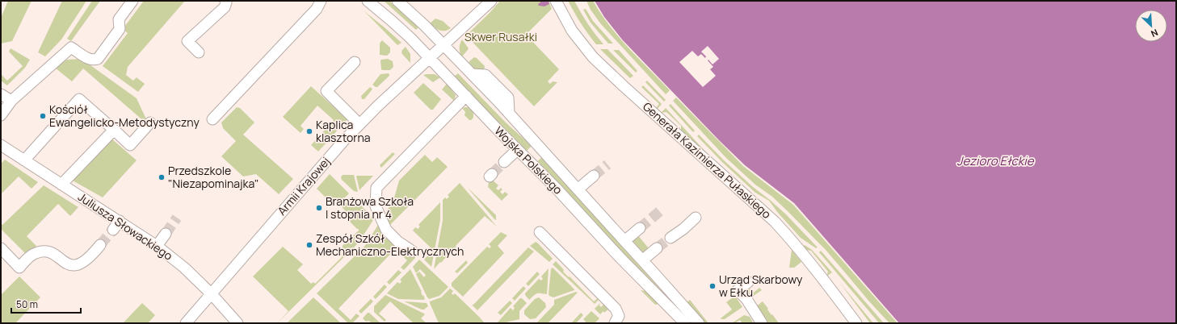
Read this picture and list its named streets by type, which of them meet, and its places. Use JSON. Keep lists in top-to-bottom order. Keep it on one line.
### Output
{"streets":{"street":["Wojska Polskiego","Generała Kazimierza Pułaskiego","Armii Krajowej","Juliusza Słowackiego"]},"crossings":[["Wojska Polskiego","Armii Krajowej"],["Armii Krajowej","Juliusza Słowackiego"]],"water":["Jezioro Ełckie"],"parks":["Skwer Rusałki"],"places":["Kościół Ewangelicko-Metodystyczny","Kaplica klasztorna","Przedszkole \"Niezapominajka\"","Branżowa Szkoła I stopnia nr 4","Zespół Szkół Mechaniczno-Elektrycznych","Urząd Skarbowy w Ełku"],"scale_bar":"50 m","north":"bottom right"}
